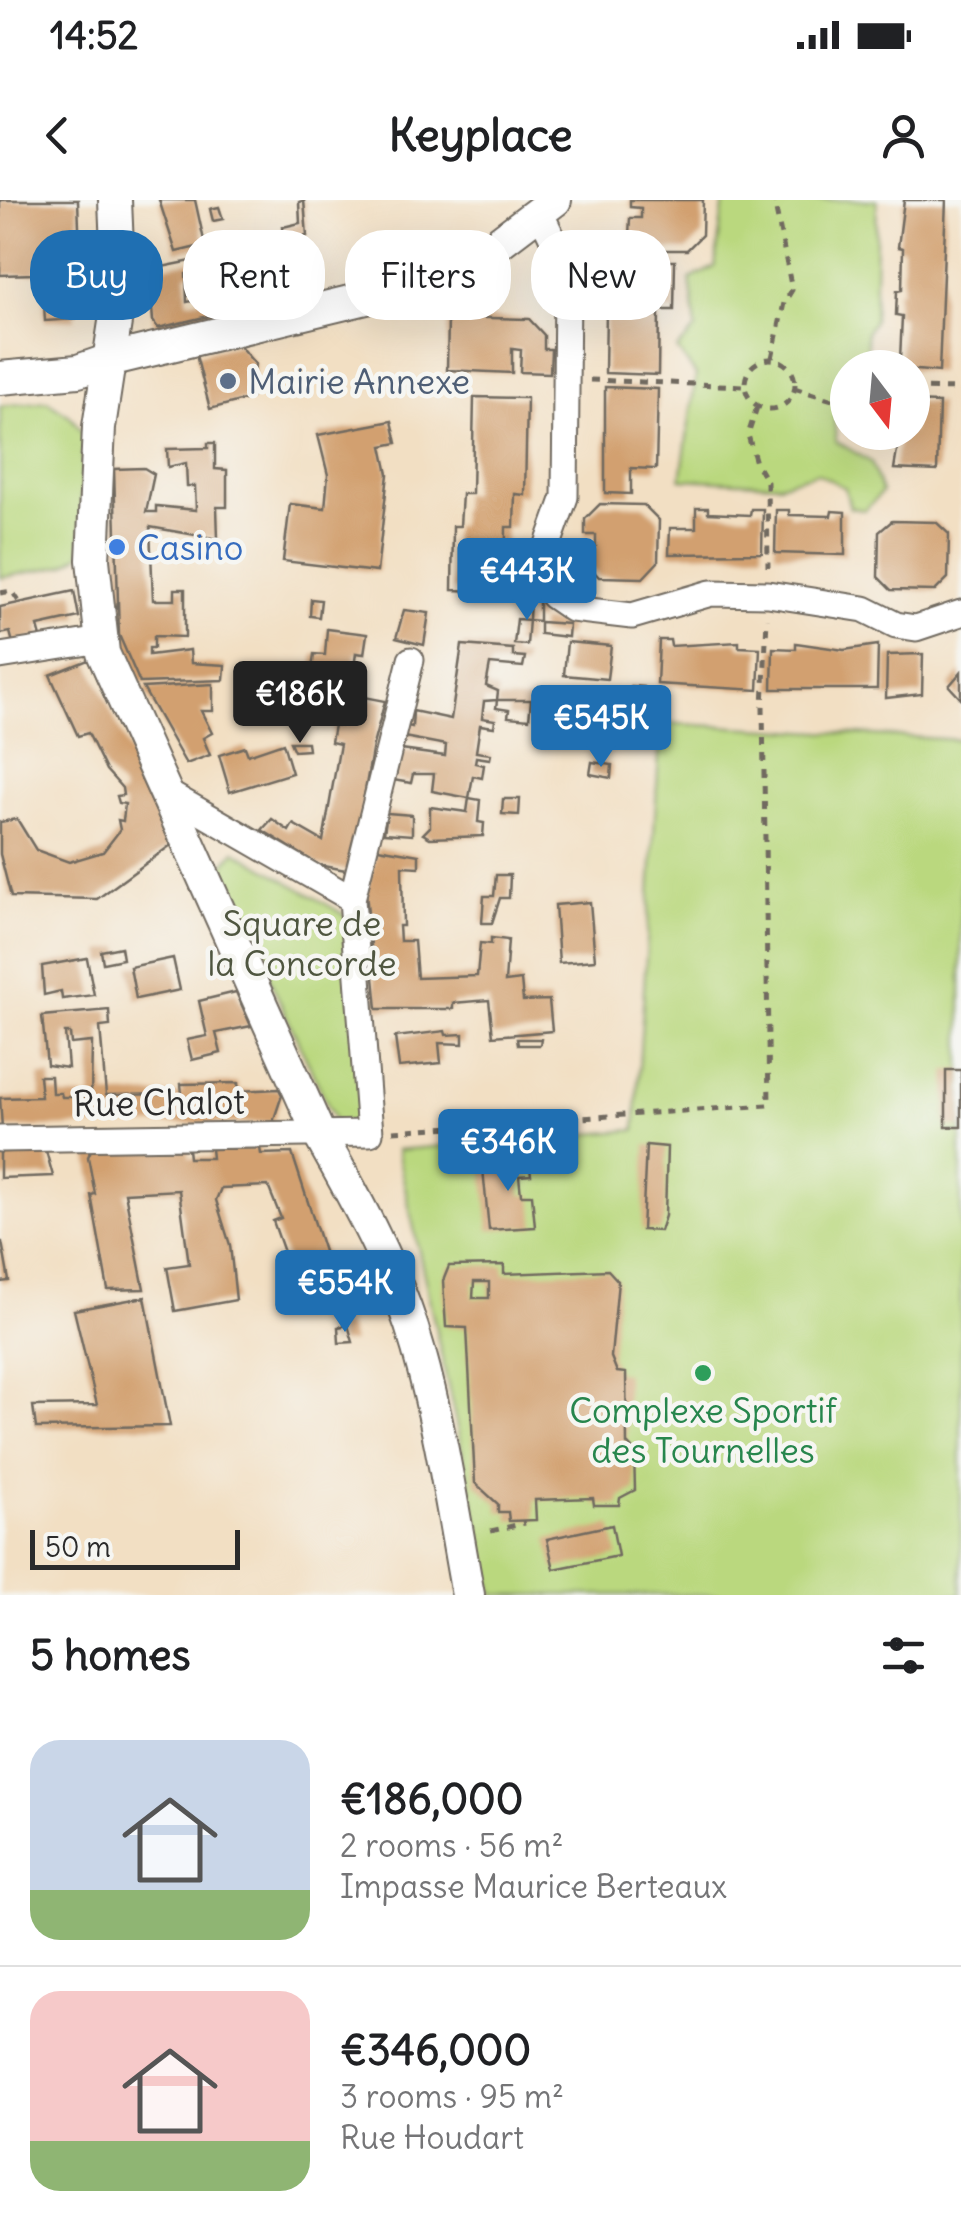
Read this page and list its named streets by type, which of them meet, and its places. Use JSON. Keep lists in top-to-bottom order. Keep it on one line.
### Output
{"streets":{"street":["Rue Chalot"]},"parks":["Square de la Concorde"],"places":["Mairie Annexe","Casino","Complexe Sportif des Tournelles"],"scale_bar":"50 m","north":"bottom","page":{"status":"14:52","header":"Keyplace","chip":["Buy","Rent","Filters","New"],"price":["€443K","€186K","€545K","€346K","€554K"],"scale":"50 m","heading":"5 homes","list":[{"name":"€186,000","note":"2 rooms · 56 m² · Impasse Maurice Berteaux"},{"name":"€346,000","note":"3 rooms · 95 m² · Rue Houdart"}]}}
